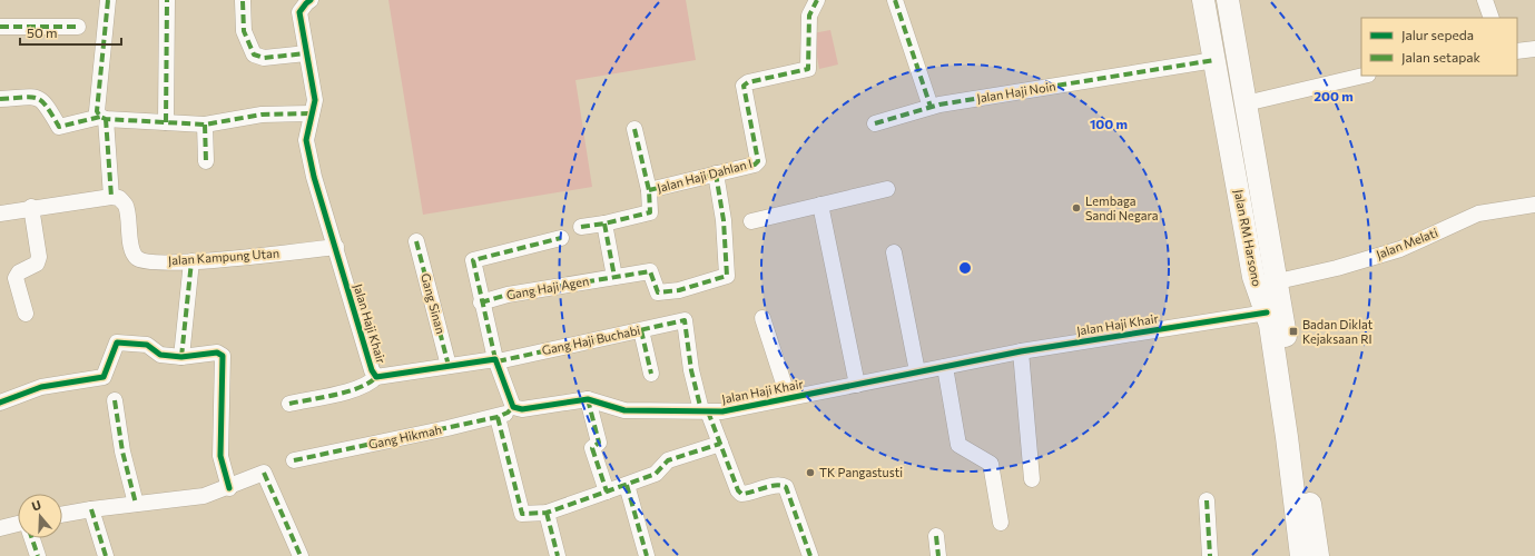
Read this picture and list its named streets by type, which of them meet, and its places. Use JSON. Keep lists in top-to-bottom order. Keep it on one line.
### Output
{"streets":{"main road":["Jalan RM Harsono"],"street":["Jalan Haji Noin","Jalan Haji Dahlan I","Jalan Melati","Jalan Kampung Utan","Gang Haji Agen","Gang Sinan","Jalan Haji Khair","Gang Haji Buchabi","Gang Hikmah"]},"crossings":[["Jalan Haji Noin","Jalan RM Harsono"],["Jalan Haji Dahlan I","Gang Haji Agen"],["Jalan RM Harsono","Jalan Melati"],["Jalan RM Harsono","Jalan Haji Khair"],["Jalan Kampung Utan","Jalan Haji Khair"],["Gang Sinan","Jalan Haji Khair"],["Jalan Haji Khair","Gang Haji Buchabi"],["Jalan Haji Khair","Gang Hikmah"]],"places":{"other":["Lembaga Sandi Negara","TK Pangastusti"],"transit":["Badan Diklat Kejaksaan RI"]},"legend":["Jalur sepeda","Jalan setapak"],"scale_bar":"50 m","north":"top","rings":["200 m","100 m"]}
